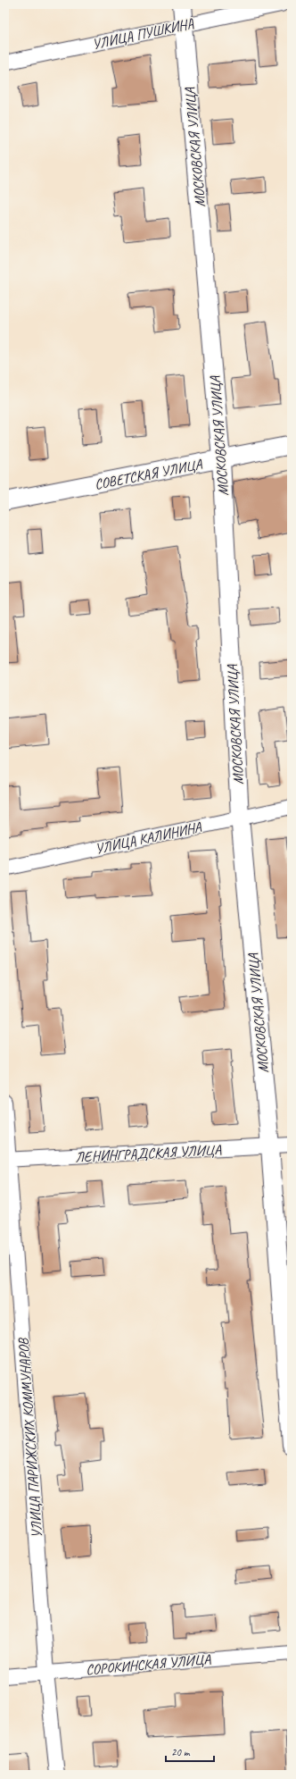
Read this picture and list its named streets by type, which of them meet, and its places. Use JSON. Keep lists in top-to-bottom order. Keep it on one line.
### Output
{"streets":{"street":["УЛИЦА ПУШКИНА","МОСКОВСКАЯ УЛИЦА","СОВЕТСКАЯ УЛИЦА","УЛИЦА КАЛИНИНА","ЛЕНИНГРАДСКАЯ УЛИЦА","УЛИЦА ПАРИЖСКИХ КОММУНАРОВ","СОРОКИНСКАЯ УЛИЦА"]},"crossings":[["УЛИЦА ПУШКИНА","МОСКОВСКАЯ УЛИЦА"],["МОСКОВСКАЯ УЛИЦА","СОВЕТСКАЯ УЛИЦА"],["МОСКОВСКАЯ УЛИЦА","УЛИЦА КАЛИНИНА"],["МОСКОВСКАЯ УЛИЦА","ЛЕНИНГРАДСКАЯ УЛИЦА"],["ЛЕНИНГРАДСКАЯ УЛИЦА","УЛИЦА ПАРИЖСКИХ КОММУНАРОВ"],["УЛИЦА ПАРИЖСКИХ КОММУНАРОВ","СОРОКИНСКАЯ УЛИЦА"]],"scale_bar":"20 m"}
